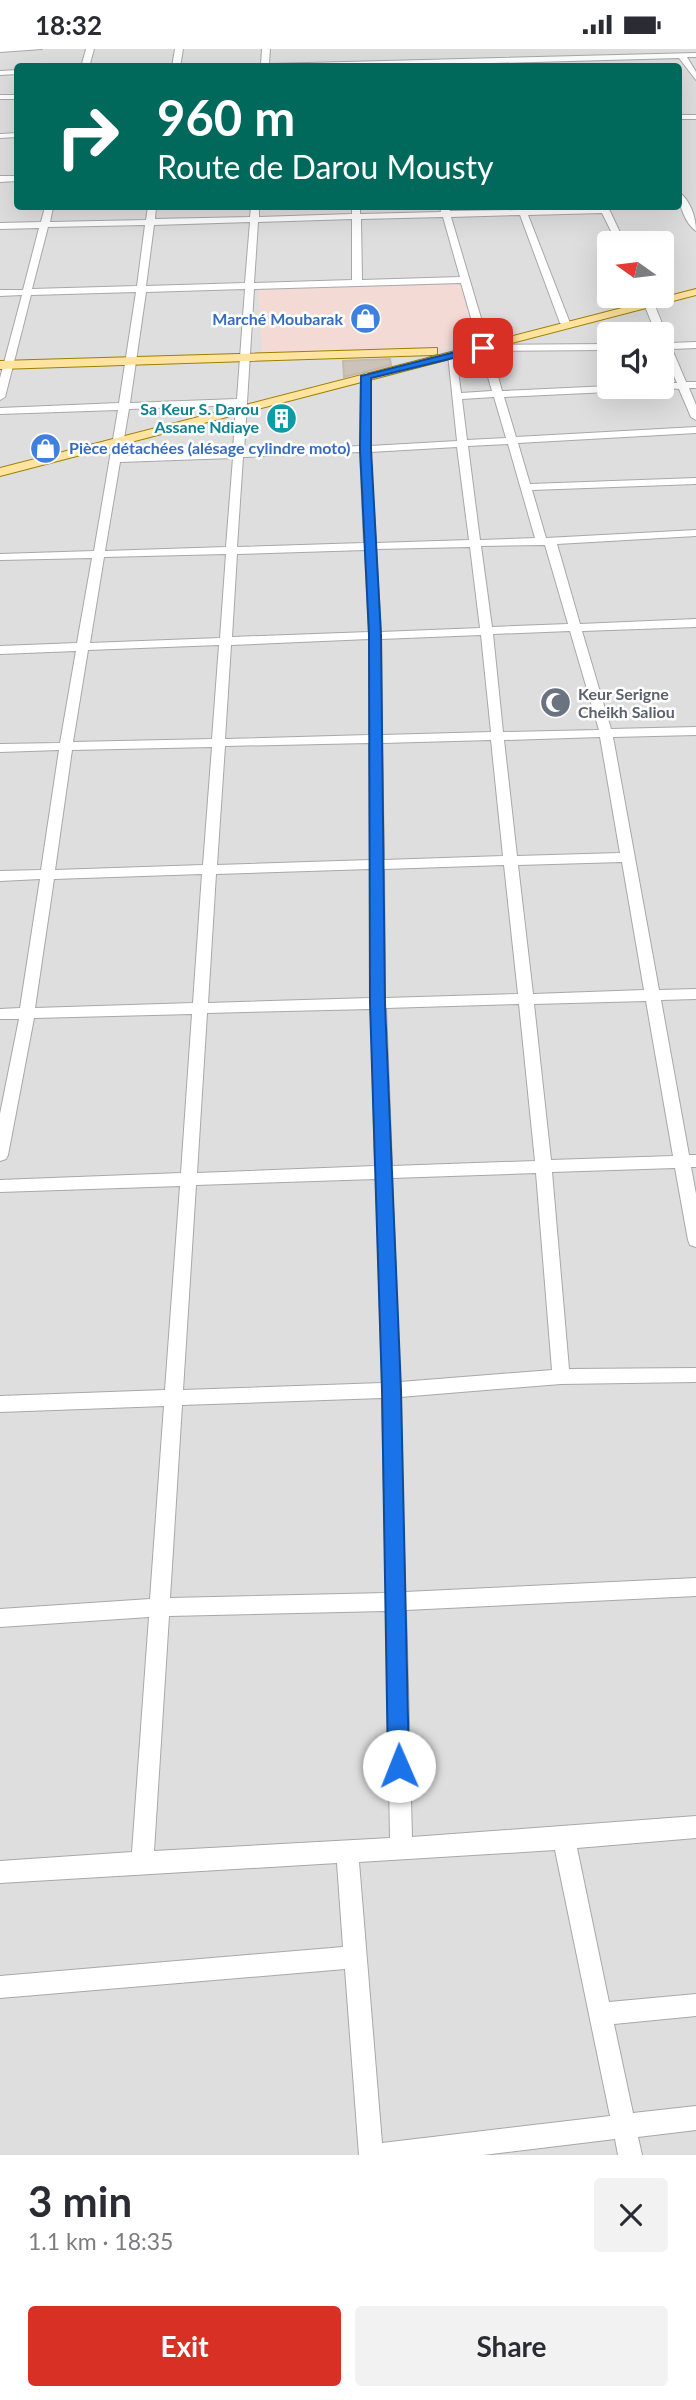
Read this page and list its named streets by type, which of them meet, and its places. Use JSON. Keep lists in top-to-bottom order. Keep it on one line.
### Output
{"places":{"shop":["Marché Moubarak","Pièce détachées (alésage cylindre moto)"],"building":["Sa Keur S. Darou Assane Ndiaye"],"mosque":["Keur Serigne Cheikh Saliou"]},"north":"left","page":{"status":"18:32","turn":["960 m","Route de Darou Mousty"],"heading":["3 min","1.1 km · 18:35"],"buttons":["Exit","Share"]}}
